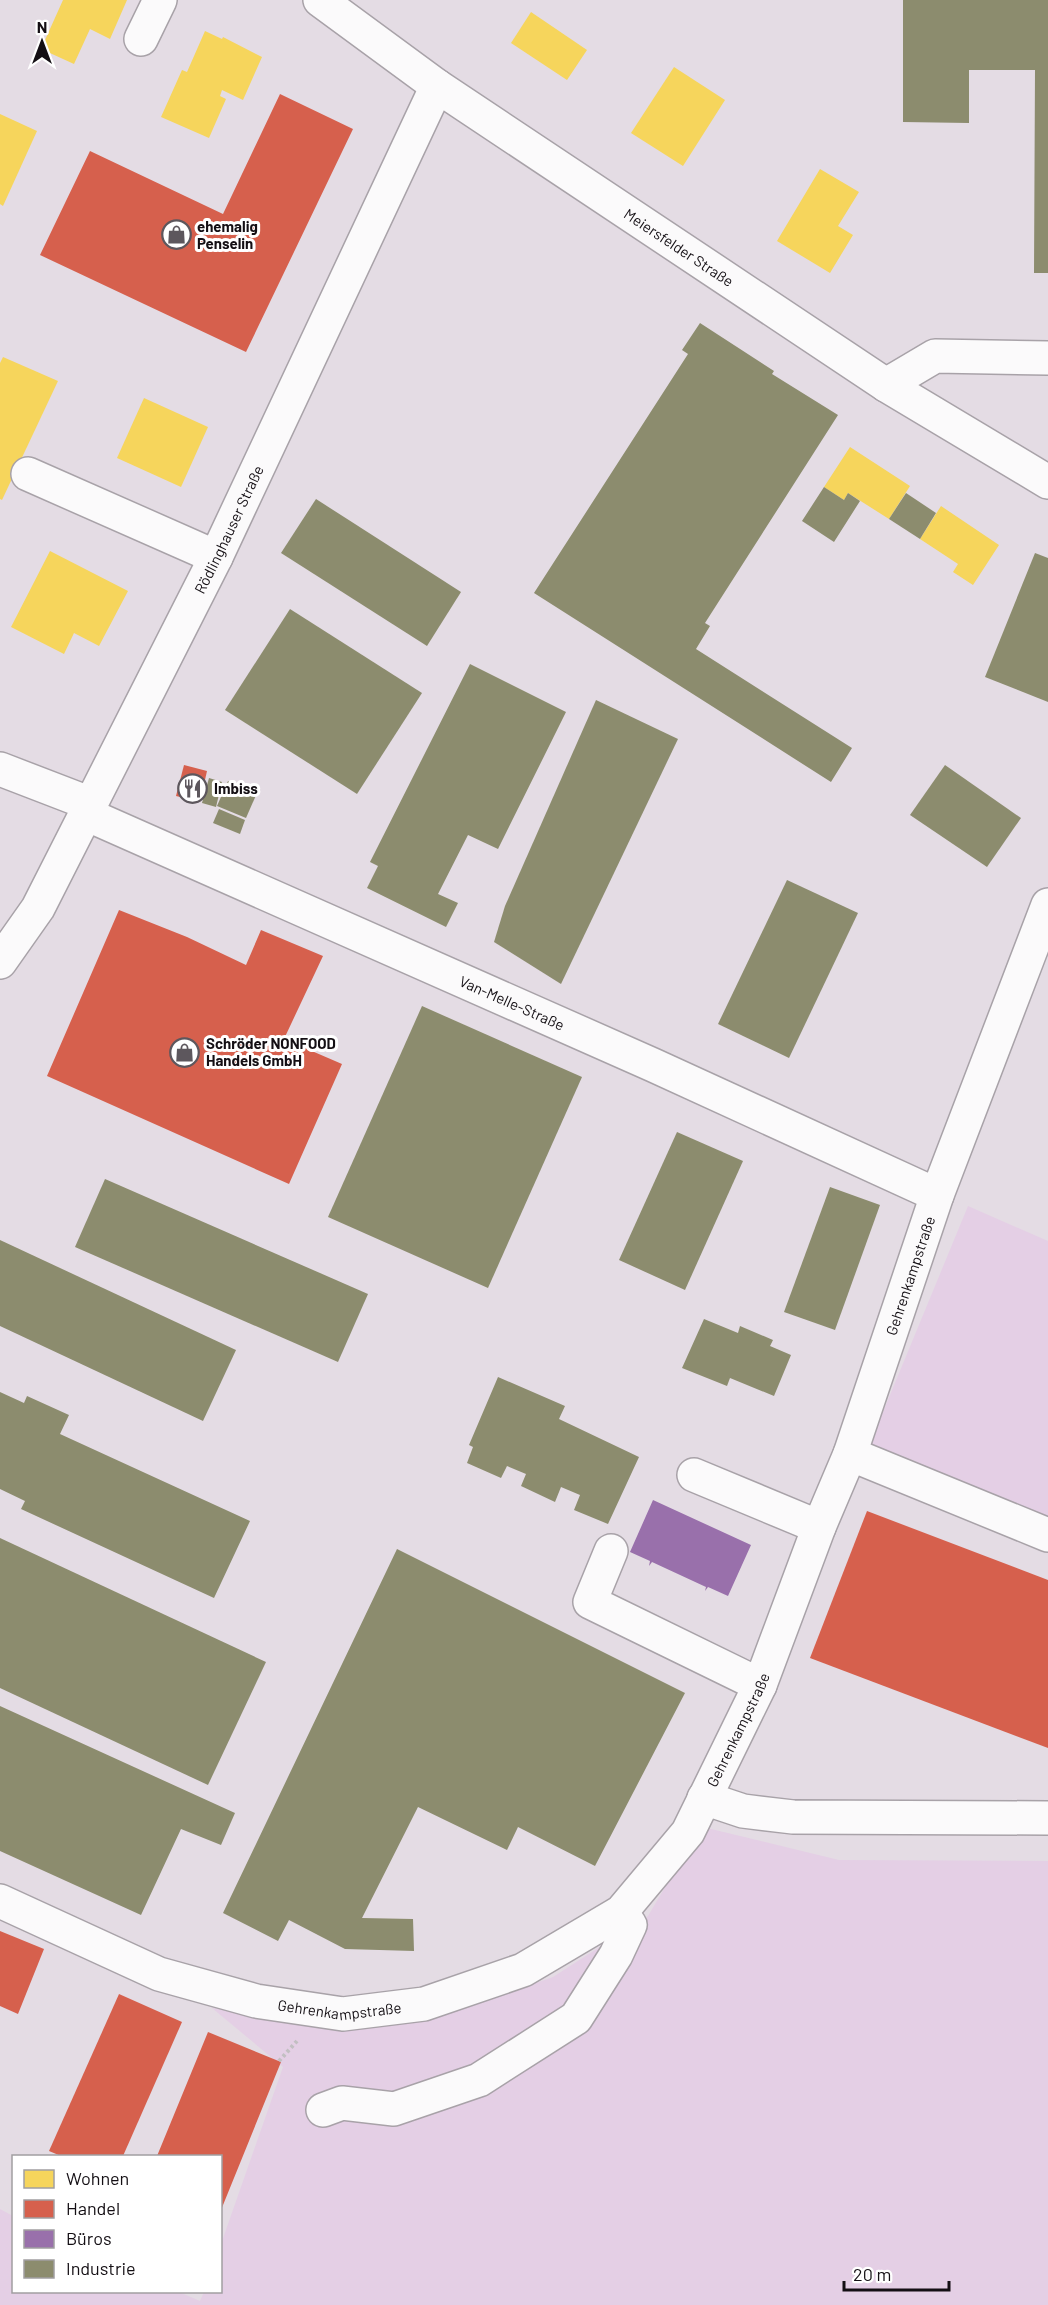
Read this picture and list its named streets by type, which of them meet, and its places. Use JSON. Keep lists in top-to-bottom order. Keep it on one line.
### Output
{"streets":{"street":["Meiersfelder Straße","Rödlinghauser Straße","Van-Melle-Straße","Gehrenkampstraße"]},"crossings":[["Meiersfelder Straße","Rödlinghauser Straße"],["Rödlinghauser Straße","Van-Melle-Straße"],["Van-Melle-Straße","Gehrenkampstraße"]],"places":{"shop":["ehemalig Penselin","Schröder NONFOOD Handels GmbH"],"restaurant":["Imbiss"]},"legend":["Wohnen","Handel","Büros","Industrie"],"scale_bar":"20 m","north":"top"}
